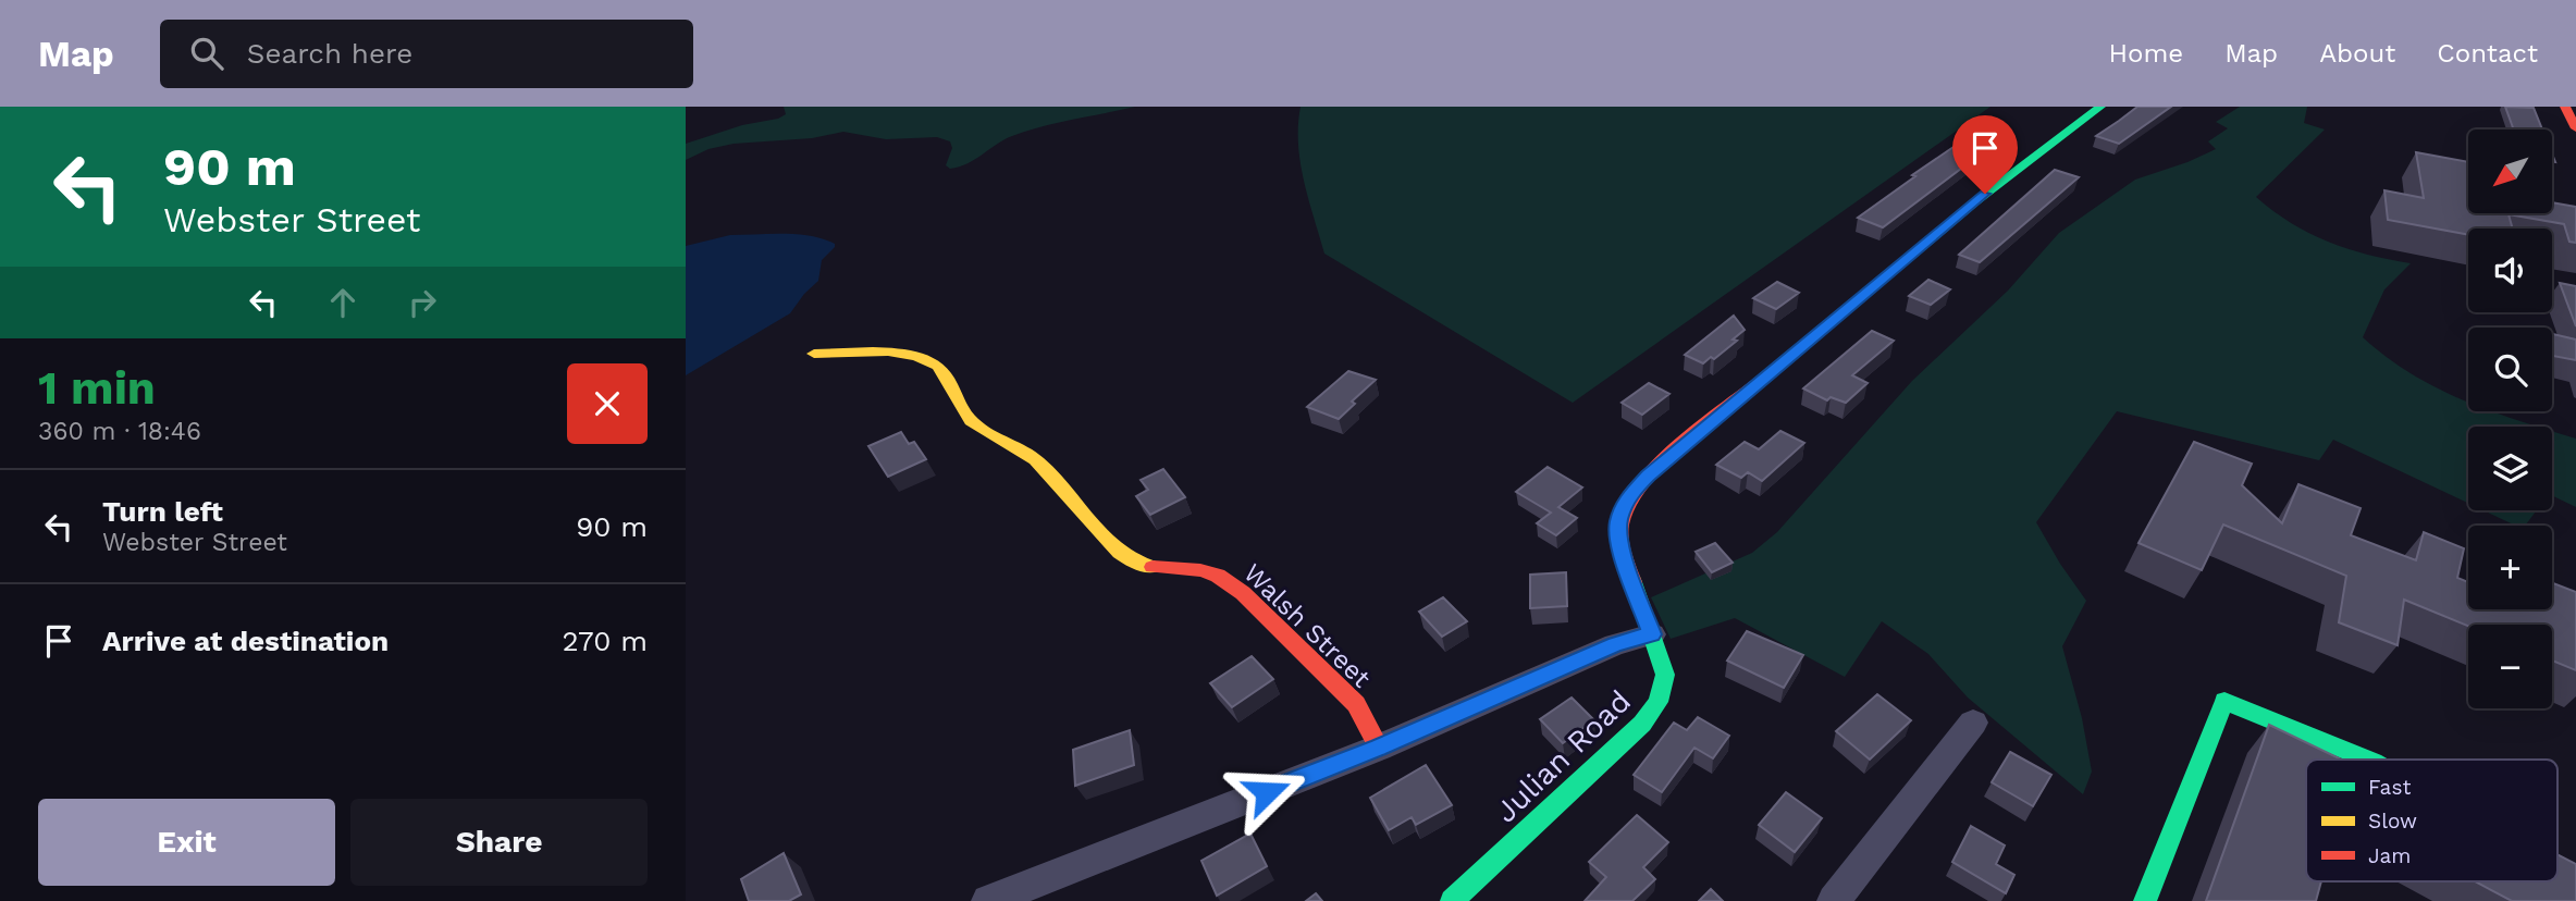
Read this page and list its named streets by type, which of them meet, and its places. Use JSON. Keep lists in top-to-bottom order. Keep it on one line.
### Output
{"streets":{"street":["Walsh Street","Julian Road"]},"legend":["Fast","Slow","Jam"],"north":"bottom left","page":{"header":"Map","search":"Search here","nav":["Home","Map","About","Contact"],"turn":["90 m","Webster Street"],"map_buttons":["+","−"],"heading":["1 min","360 m · 18:46"],"list":[{"name":"Turn left","note":"Webster Street","value":"90 m"},{"name":"Arrive at destination","value":"270 m"}],"buttons":["Exit","Share"]}}
